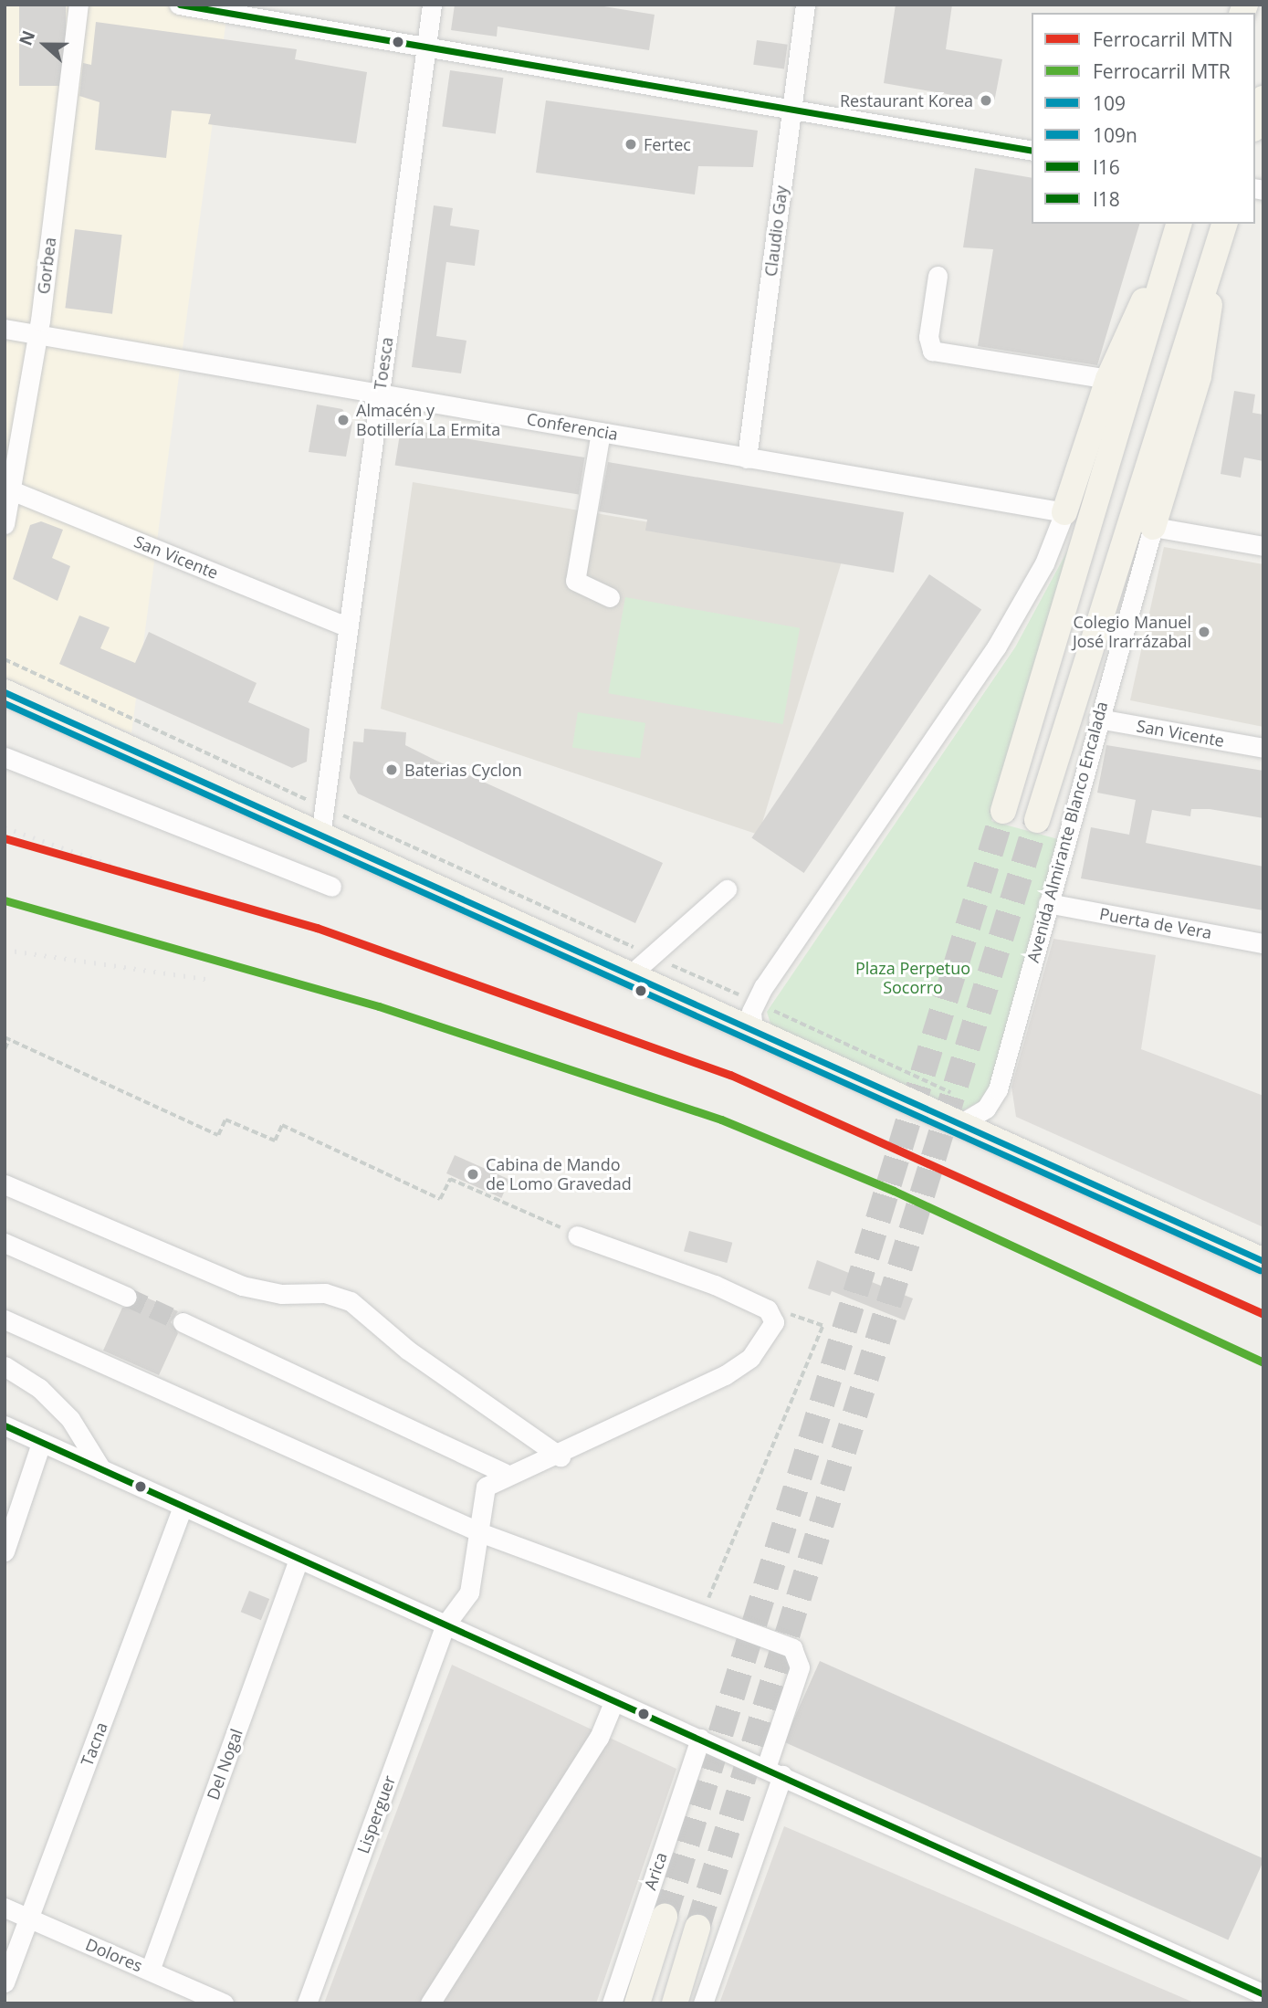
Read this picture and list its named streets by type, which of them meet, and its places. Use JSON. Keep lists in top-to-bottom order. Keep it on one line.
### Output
{"streets":{"main road":["Avenida Almirante Blanco Encalada"],"street":["Claudio Gay","Gorbea","Toesca","Conferencia","San Vicente","Puerta de Vera","Tacna","Del Nogal","Lisperguer","Arica","Dolores"]},"crossings":[["Claudio Gay","Conferencia"],["Gorbea","Conferencia"],["Gorbea","San Vicente"],["Toesca","Conferencia"],["Toesca","San Vicente"],["San Vicente","Avenida Almirante Blanco Encalada"],["Avenida Almirante Blanco Encalada","Puerta de Vera"],["Tacna","Dolores"],["Del Nogal","Dolores"]],"parks":["Plaza Perpetuo Socorro"],"places":["Restaurant Korea","Fertec","Almacén y Botillería La Ermita","Colegio Manuel José Irarrázabal","Baterias Cyclon","Cabina de Mando de Lomo Gravedad"],"lines":["transit line I18","transit line 109","transit line 109n","rail line MTN","rail line MTR","transit line I16"],"legend":["Ferrocarril MTN","Ferrocarril MTR","109","109n","I16","I18"],"north":"left"}
